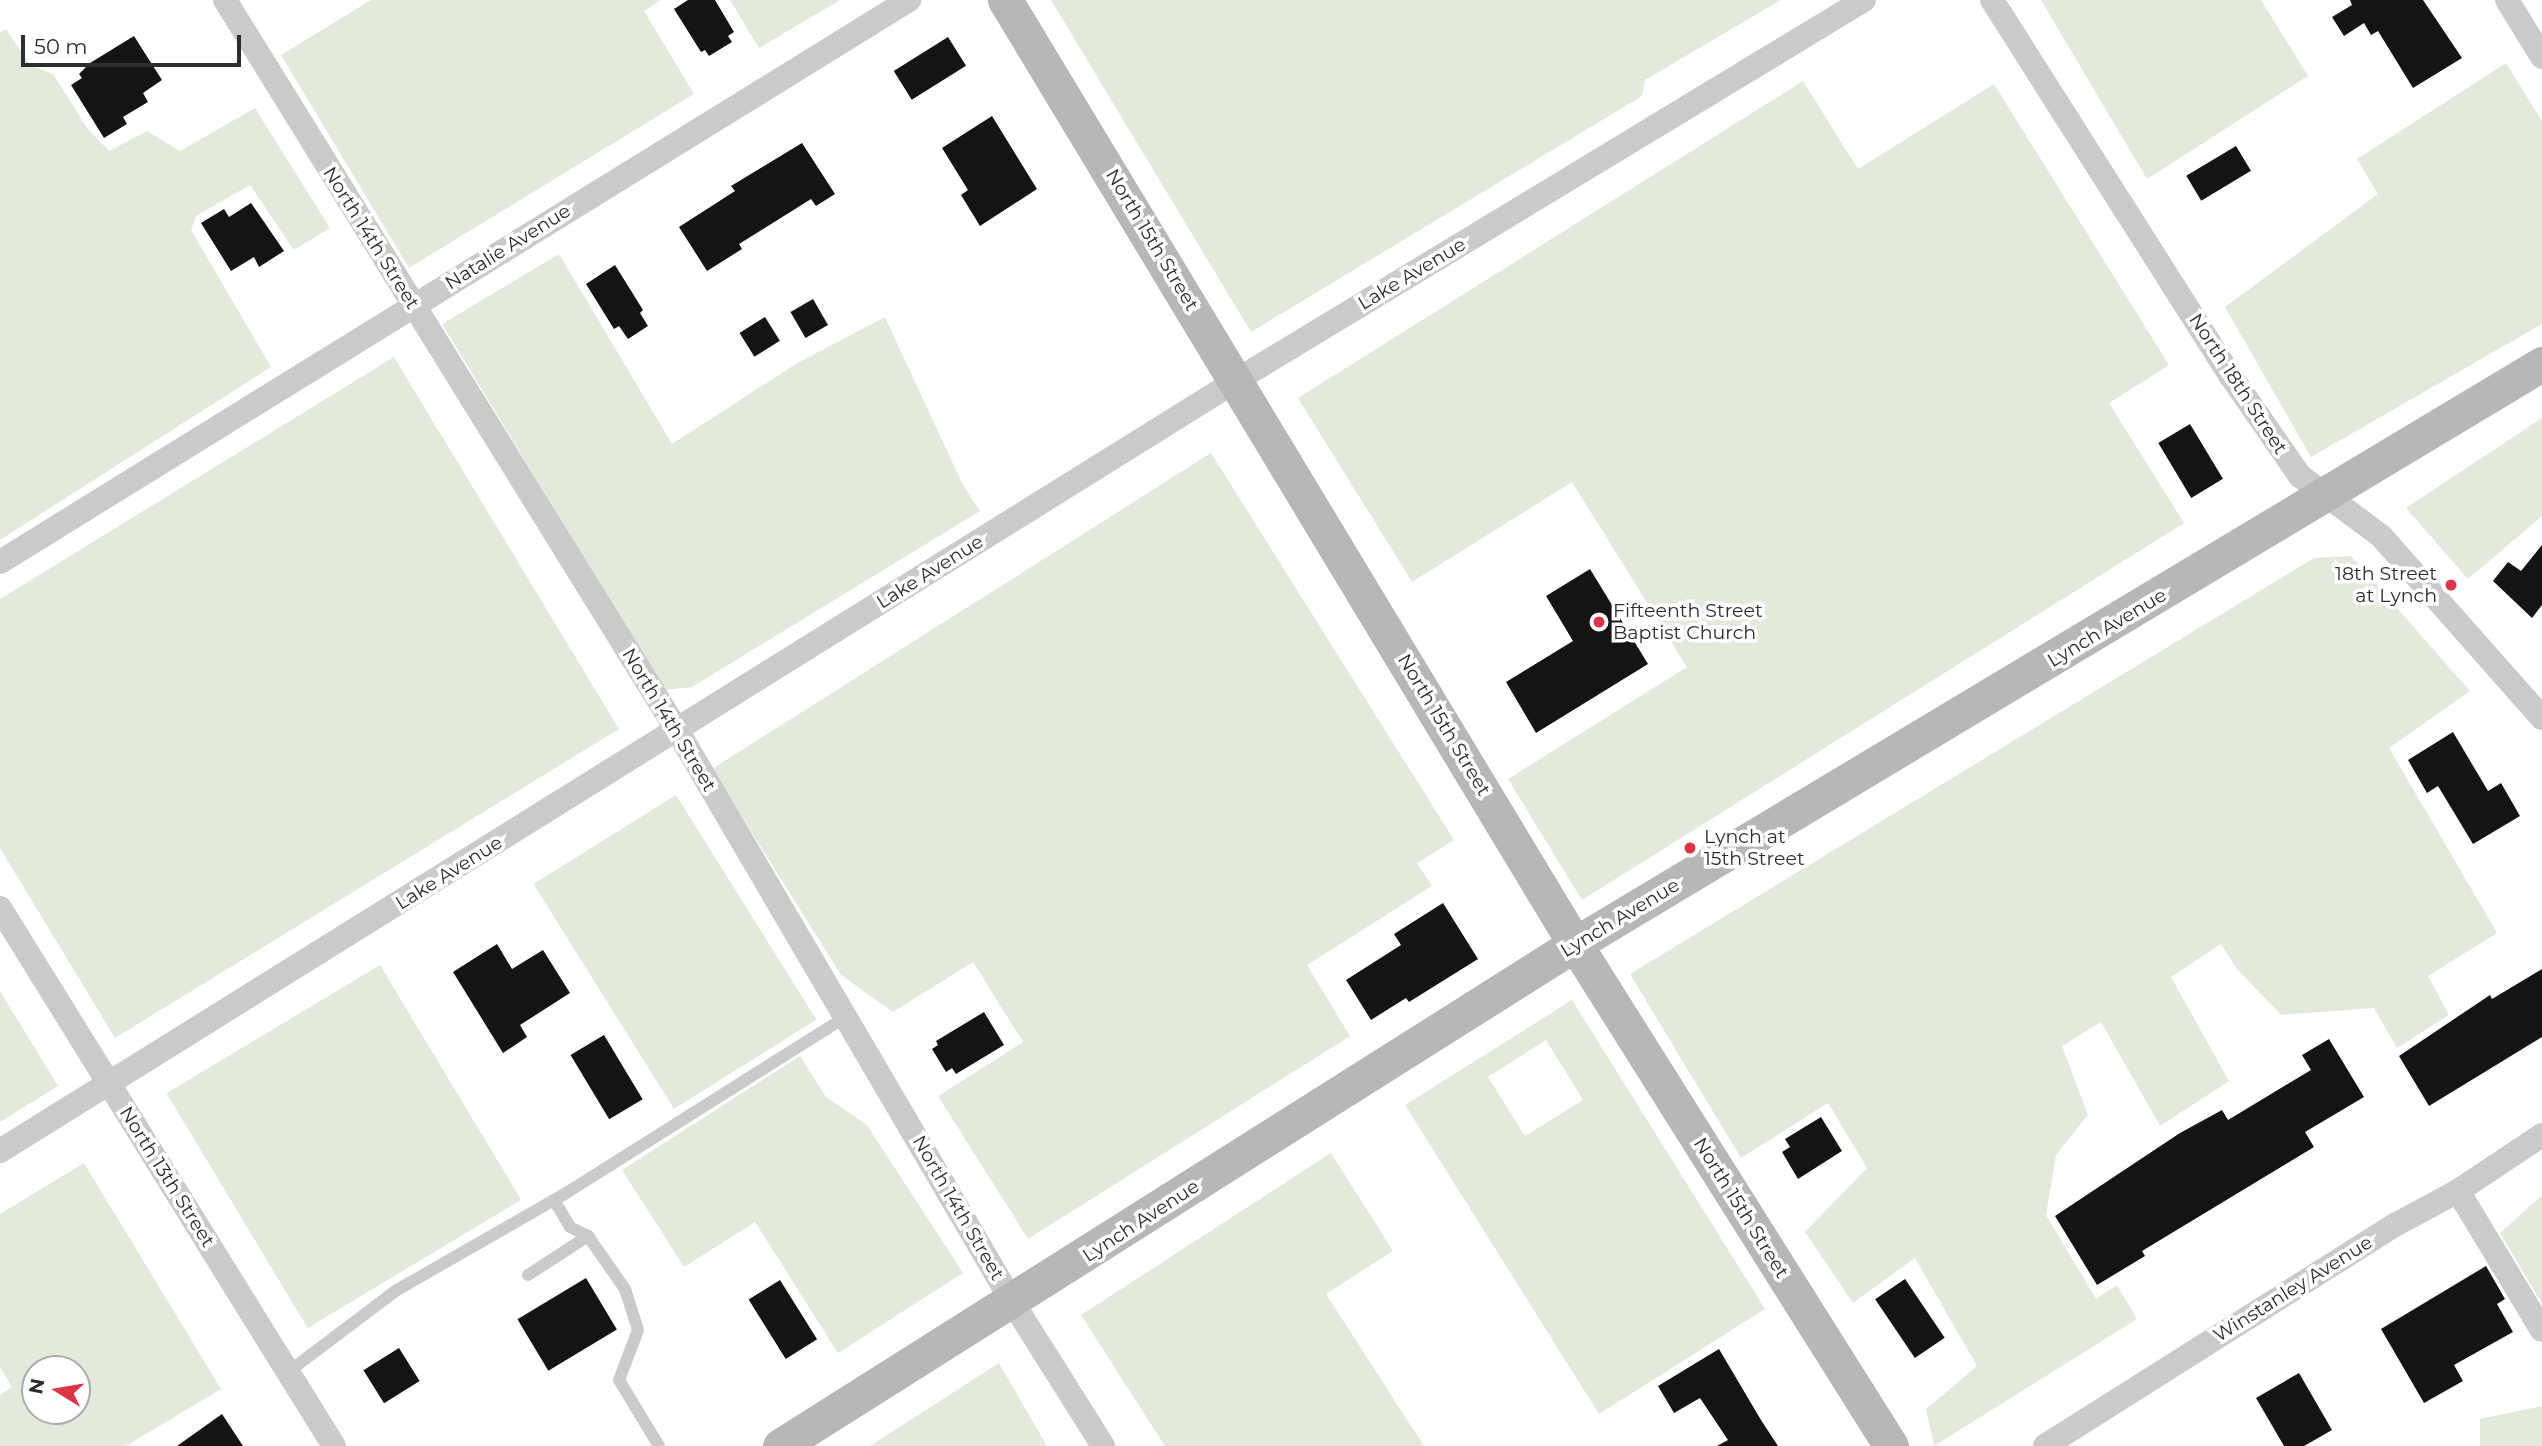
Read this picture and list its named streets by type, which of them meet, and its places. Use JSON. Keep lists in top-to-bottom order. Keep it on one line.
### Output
{"streets":{"street":["North 14th Street","North 15th Street","Natalie Avenue","Lake Avenue","North 18th Street","Lynch Avenue","North 13th Street","Winstanley Avenue"]},"crossings":[["North 14th Street","Natalie Avenue"],["North 14th Street","Lake Avenue"],["North 14th Street","Lynch Avenue"],["North 15th Street","Lake Avenue"],["North 15th Street","Lynch Avenue"],["Lake Avenue","North 13th Street"],["North 18th Street","Lynch Avenue"]],"places":["18th Street at Lynch","Fifteenth Street Baptist Church","Lynch at 15th Street"],"scale_bar":"50 m","north":"left"}
